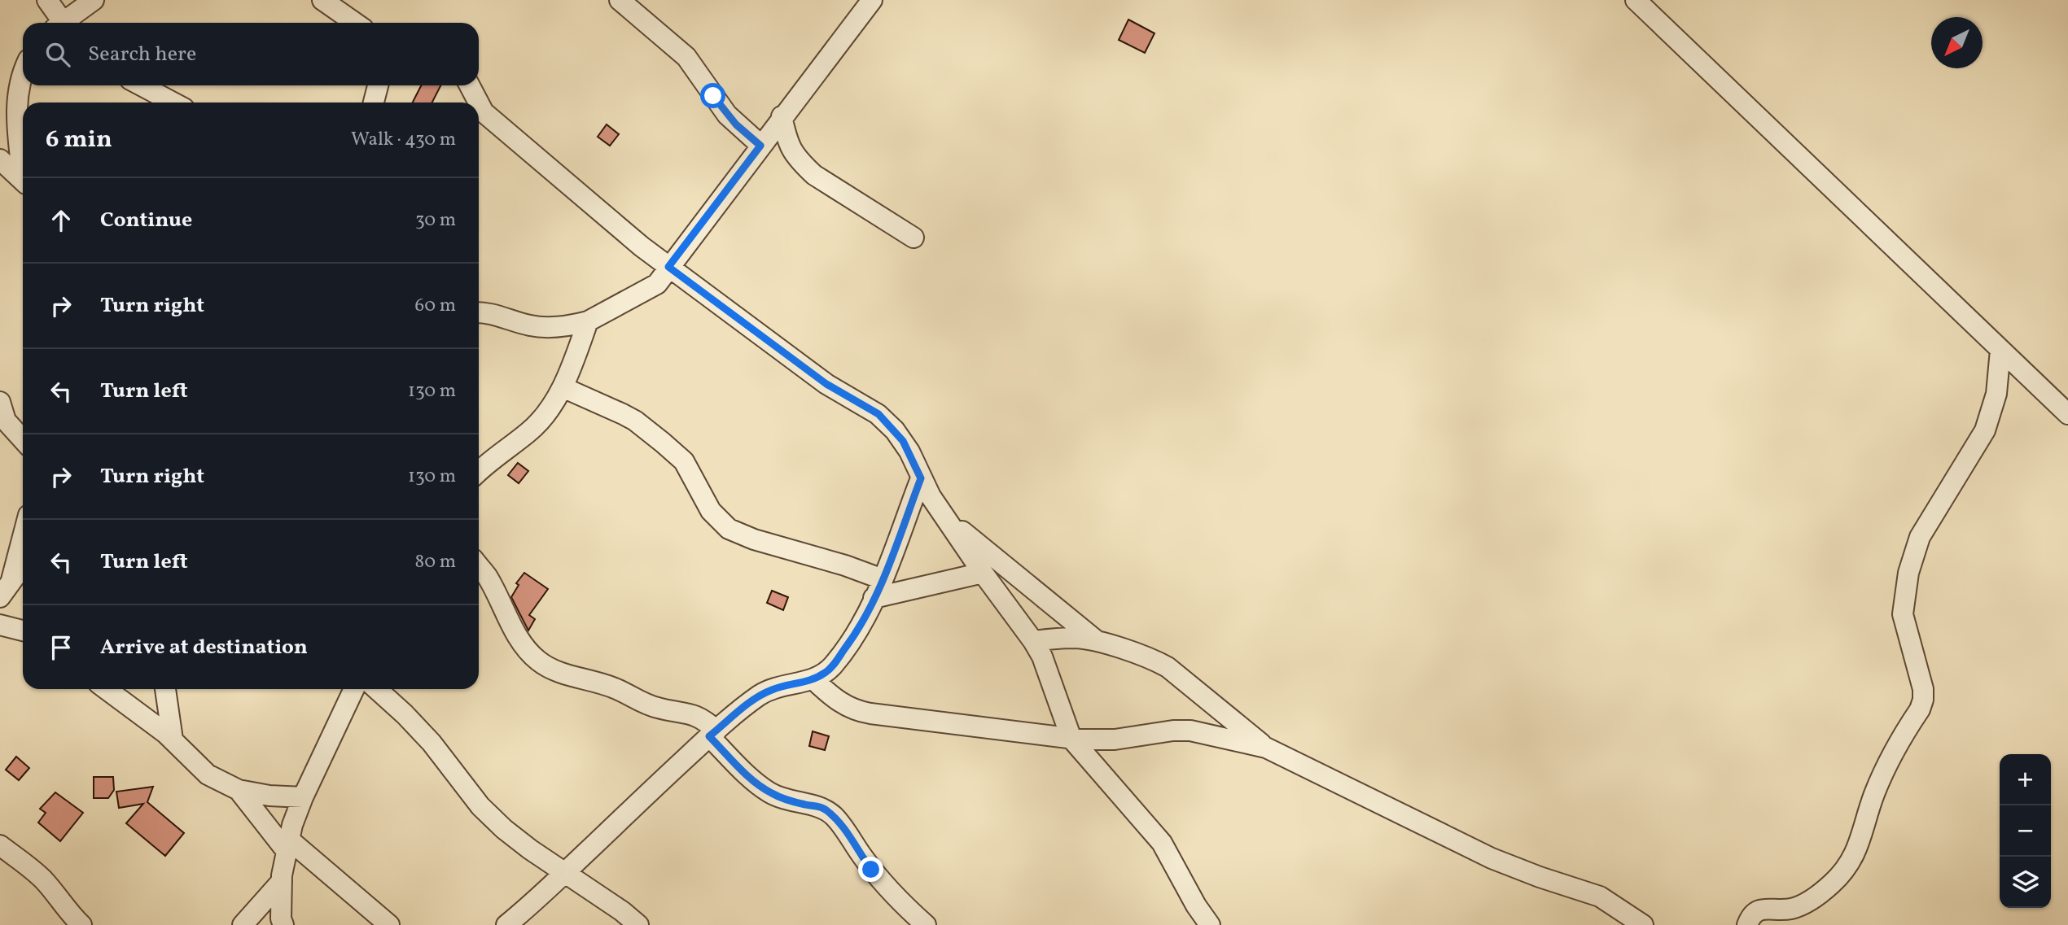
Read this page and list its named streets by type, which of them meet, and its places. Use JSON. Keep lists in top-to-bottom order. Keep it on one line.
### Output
{"north":"bottom left","page":{"search":"Search here","heading":["6 min","Walk · 430 m"],"list":[["Continue","30 m"],["Turn right","60 m"],["Turn left","130 m"],["Turn right","130 m"],["Turn left","80 m"],"Arrive at destination"],"map_buttons":["+","−"]}}
